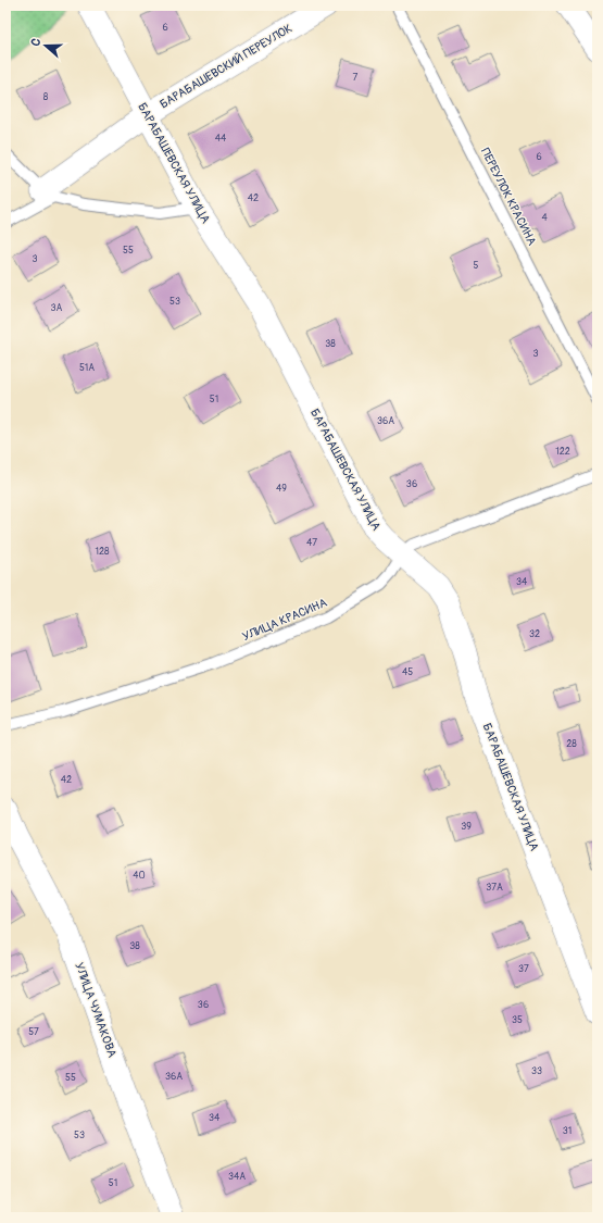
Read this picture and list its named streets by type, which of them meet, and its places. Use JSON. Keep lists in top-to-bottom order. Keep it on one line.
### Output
{"streets":{"street":["БАРАБАШЕВСКИЙ ПЕРЕУЛОК","БАРАБАШЕВСКАЯ УЛИЦА","УЛИЦА ЧУМАКОВА"],"lane":["ПЕРЕУЛОК КРАСИНА","УЛИЦА КРАСИНА"]},"crossings":[["БАРАБАШЕВСКИЙ ПЕРЕУЛОК","БАРАБАШЕВСКАЯ УЛИЦА"],["БАРАБАШЕВСКАЯ УЛИЦА","УЛИЦА КРАСИНА"]],"house_numbers":["6","7","8","44","6","42","4","55","3","5","53","3А","38","3","51А","51","36А","122","36","49","47","128","34","32","45","28","42","39","40","37А","38","37","36","35","57","33","36А","55","34","31","53","34А","51"],"north":"left"}
